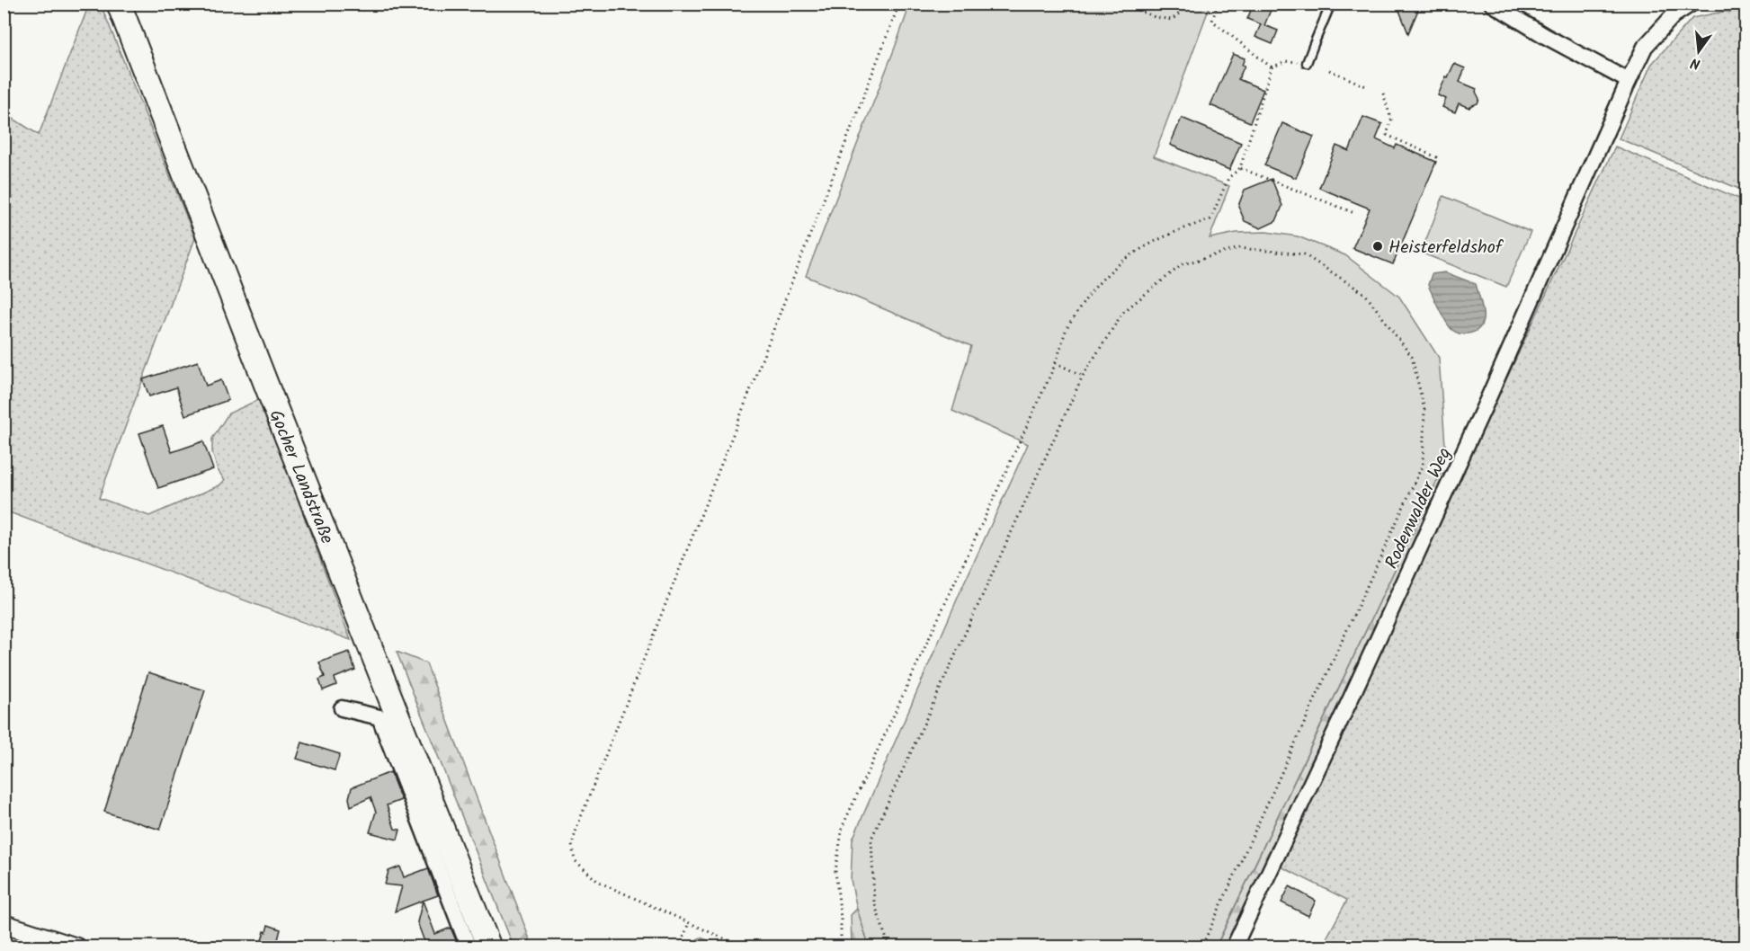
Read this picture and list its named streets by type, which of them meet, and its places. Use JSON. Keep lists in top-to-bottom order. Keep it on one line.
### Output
{"streets":{"main road":["Gocher Landstraße"],"street":["Rodenwalder Weg"]},"places":["Heisterfeldshof"],"north":"bottom"}
